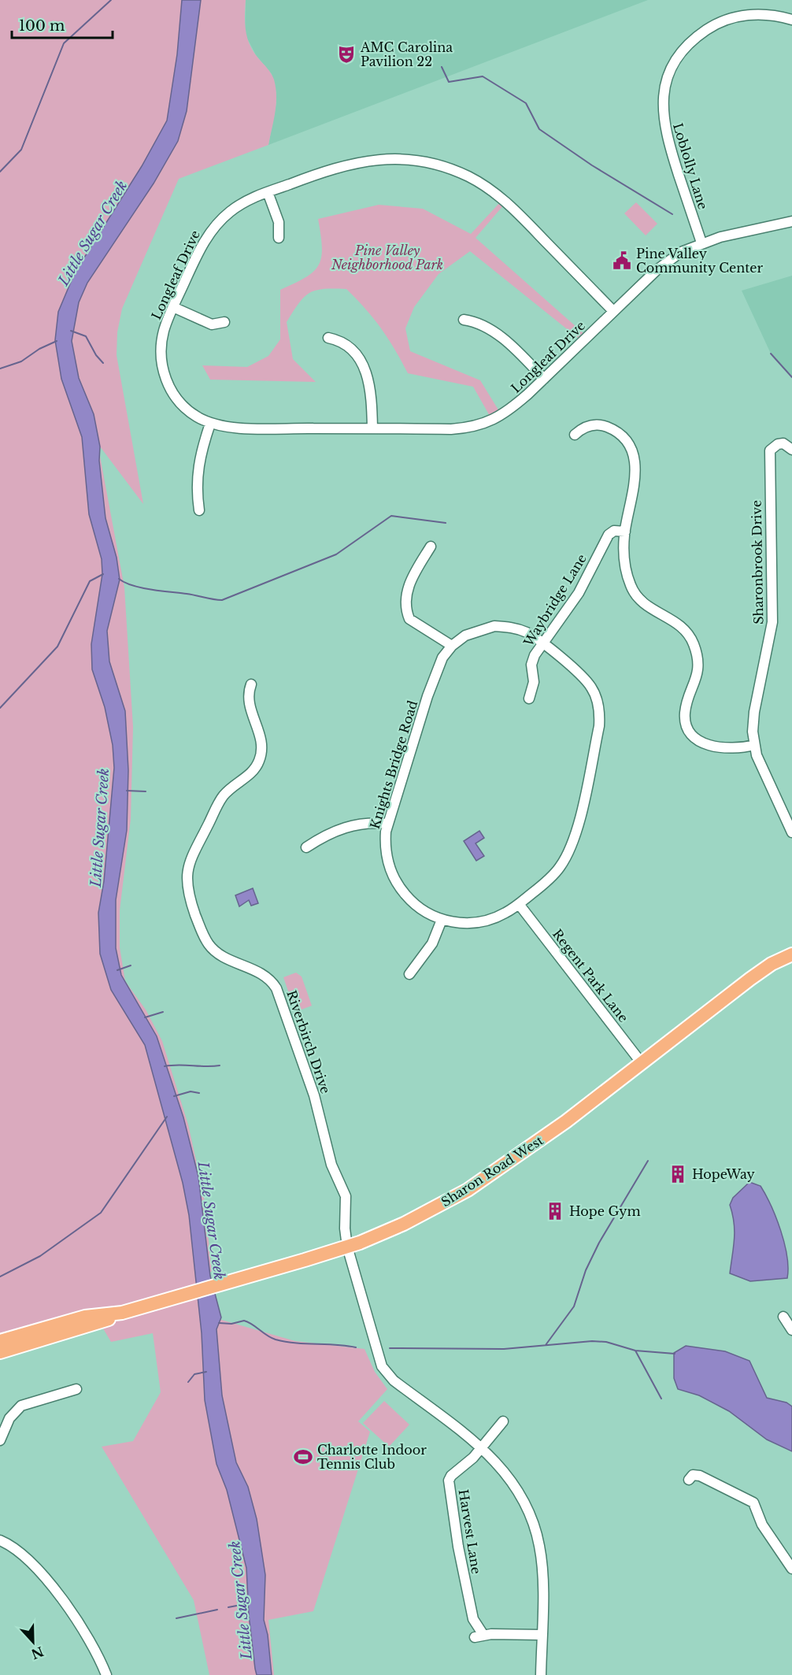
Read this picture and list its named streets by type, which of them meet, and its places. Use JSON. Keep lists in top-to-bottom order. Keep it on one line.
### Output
{"streets":{"main road":["Sharon Road West"],"street":["Loblolly Lane","Longleaf Drive","Sharonbrook Drive","Waybridge Lane","Knights Bridge Road","Regent Park Lane","Riverbirch Drive","Harvest Lane"]},"crossings":[["Loblolly Lane","Longleaf Drive"],["Waybridge Lane","Knights Bridge Road"],["Knights Bridge Road","Regent Park Lane"],["Regent Park Lane","Sharon Road West"],["Riverbirch Drive","Sharon Road West"],["Riverbirch Drive","Harvest Lane"]],"water":["Little Sugar Creek"],"parks":["Pine Valley Neighborhood Park"],"places":{"theatre":["AMC Carolina Pavilion 22"],"public building":["Pine Valley Community Center"],"building":["HopeWay","Hope Gym"],"sports":["Charlotte Indoor Tennis Club"]},"scale_bar":"100 m","north":"bottom"}
